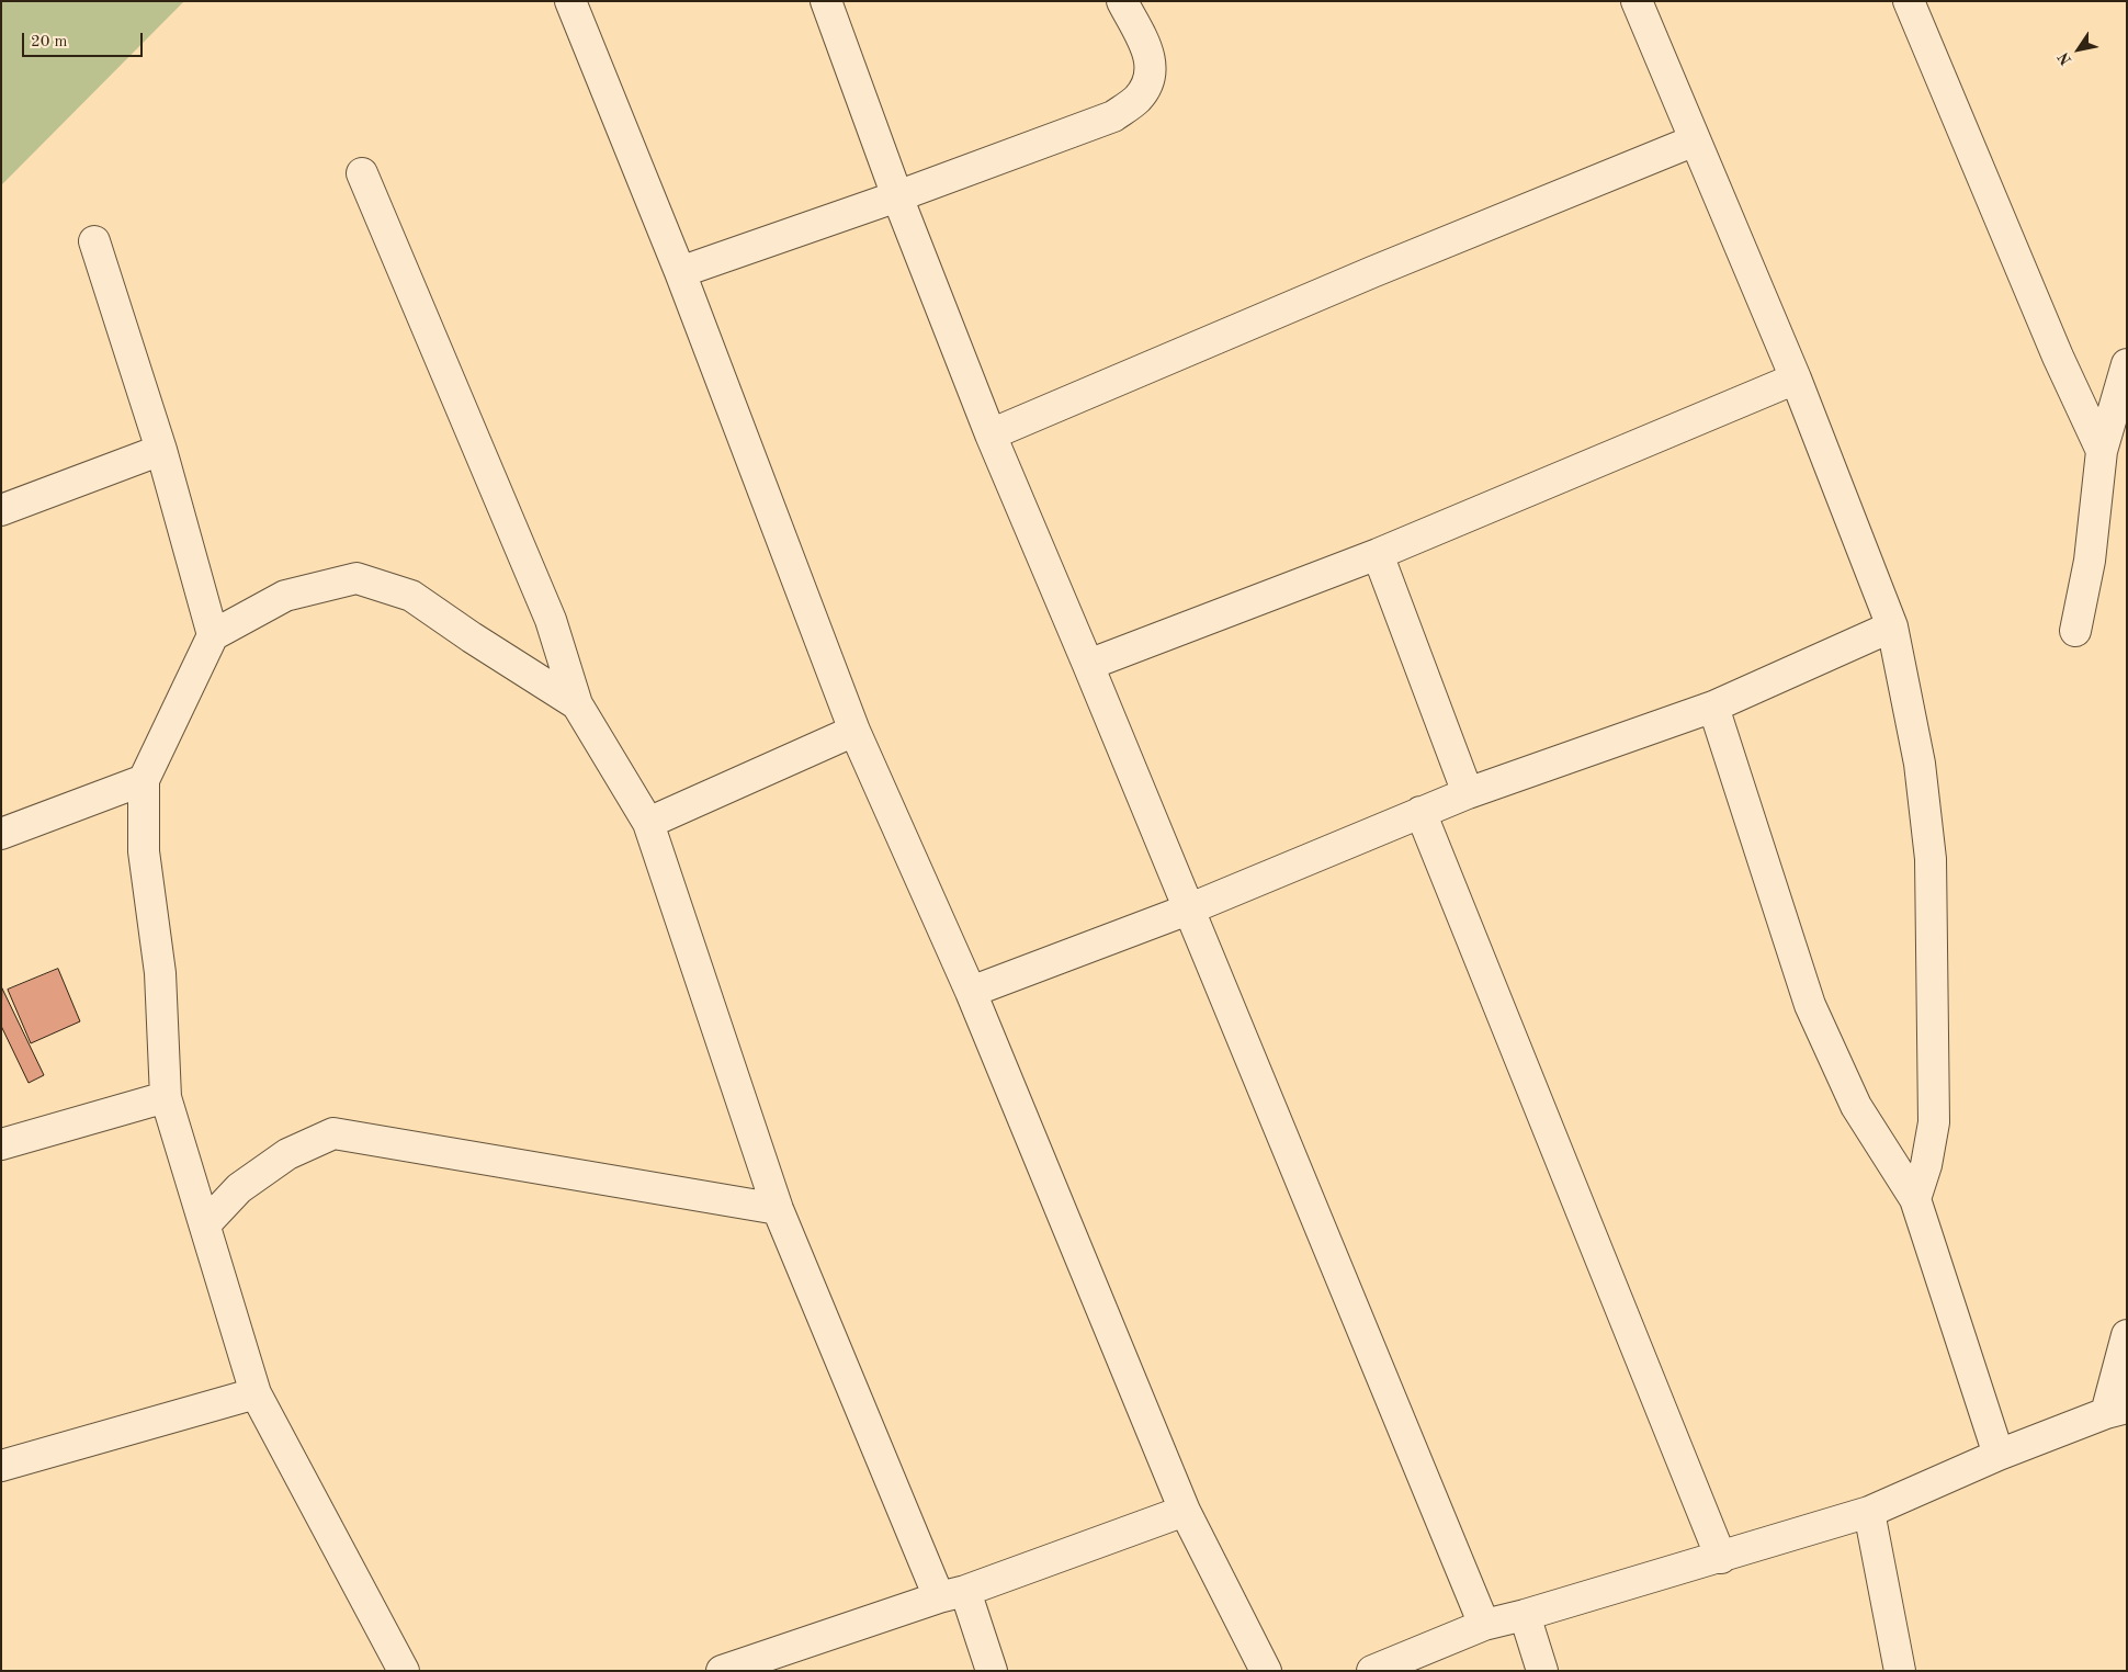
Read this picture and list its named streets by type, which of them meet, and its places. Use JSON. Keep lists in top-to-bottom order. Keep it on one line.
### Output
{"scale_bar":"20 m","north":"bottom left"}
